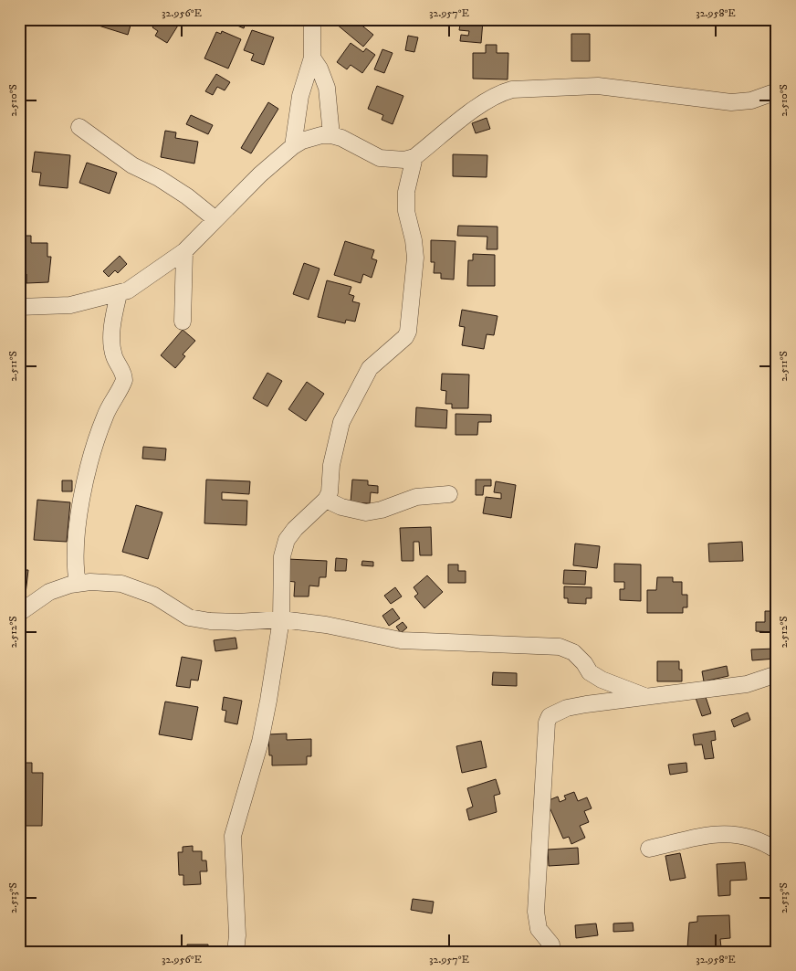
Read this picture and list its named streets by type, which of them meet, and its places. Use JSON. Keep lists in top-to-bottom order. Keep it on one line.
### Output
{"coordinates":["32.956°E","32.957°E","32.958°E","2.510°S","2.511°S","2.512°S","2.513°S"]}
